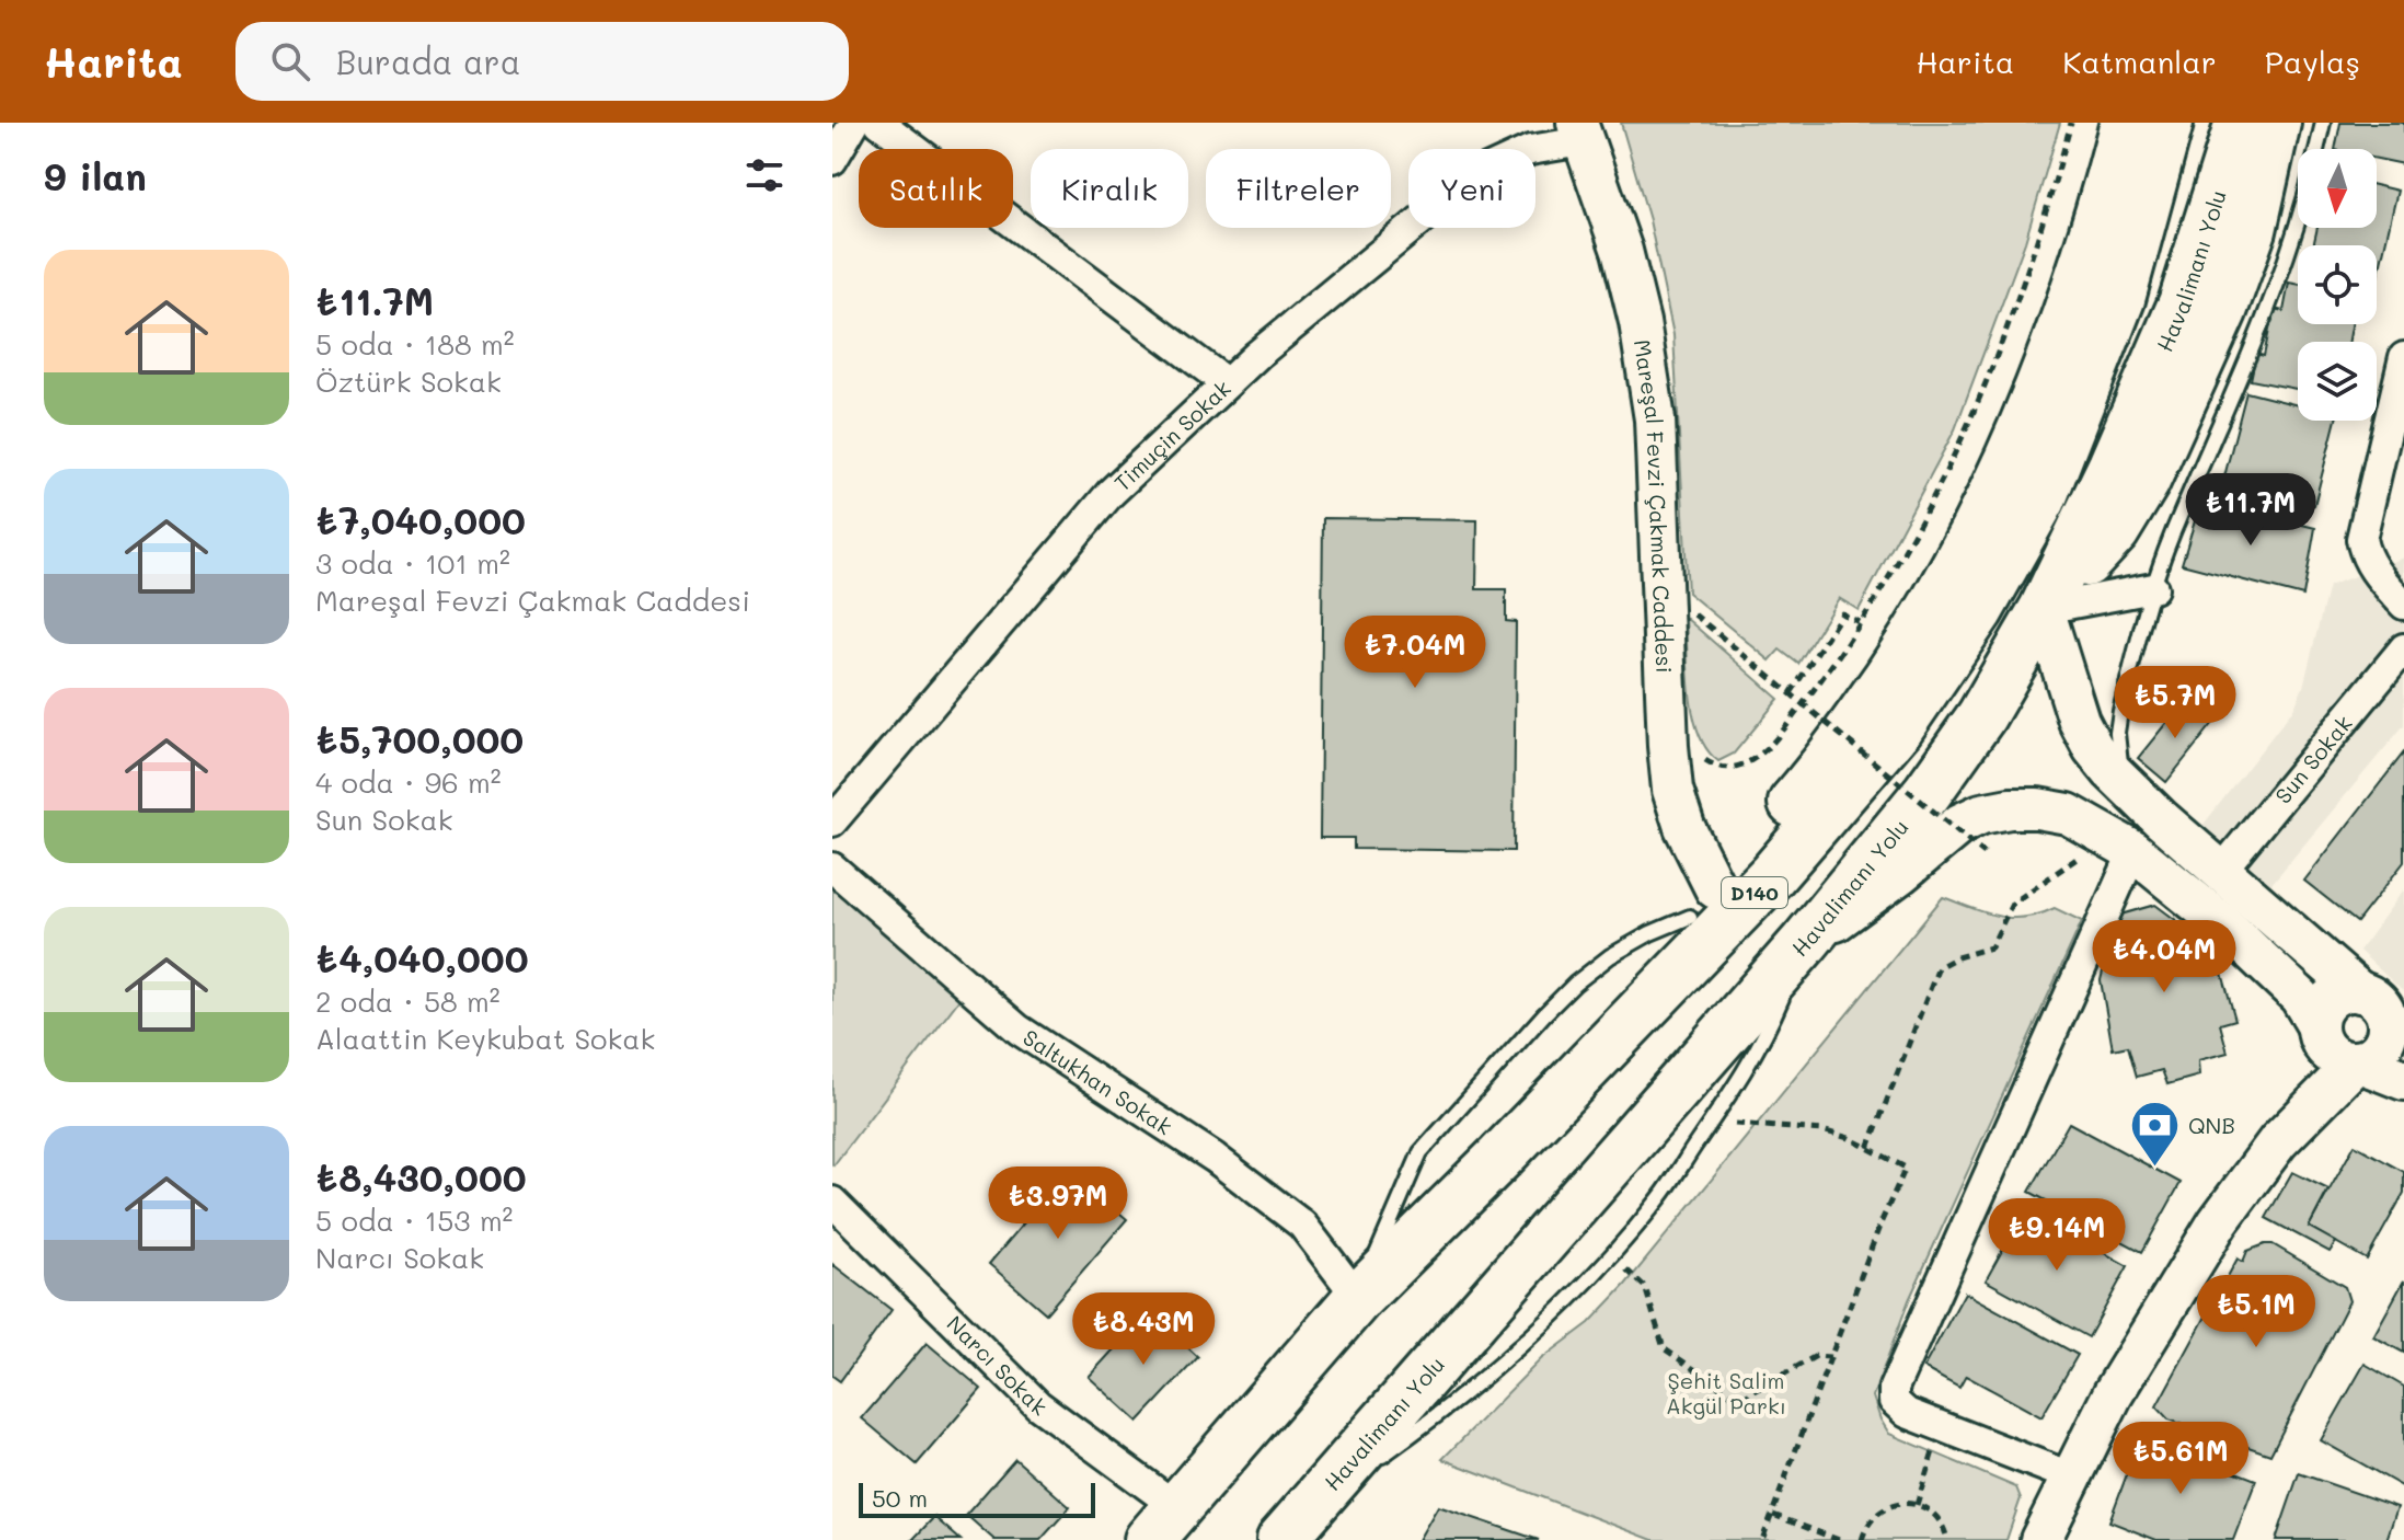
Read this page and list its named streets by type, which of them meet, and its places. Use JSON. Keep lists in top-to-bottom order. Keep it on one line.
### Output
{"streets":{"highway":["Havalimanı Yolu","D140"],"street":["Timuçin Sokak","Mareşal Fevzi Çakmak Caddesi","Sun Sokak","Saltukhan Sokak","Narcı Sokak"]},"crossings":[["Timuçin Sokak","Mareşal Fevzi Çakmak Caddesi"],["D140","Saltukhan Sokak"],["D140","Narcı Sokak"]],"parks":["Şehit Salim Akgül Parkı"],"places":{"bank":["QNB"]},"scale_bar":"50 m","north":"bottom","page":{"header":"Harita","search":"Burada ara","nav":["Harita","Katmanlar","Paylaş"],"heading":"9 ilan","chip":["Satılık","Kiralık","Filtreler","Yeni"],"list":[{"name":"₺11.7M","note":"5 oda · 188 m² · Öztürk Sokak"},{"name":"₺7,040,000","note":"3 oda · 101 m² · Mareşal Fevzi Çakmak Caddesi"},{"name":"₺5,700,000","note":"4 oda · 96 m² · Sun Sokak"},{"name":"₺4,040,000","note":"2 oda · 58 m² · Alaattin Keykubat Sokak"},{"name":"₺8,430,000","note":"5 oda · 153 m² · Narcı Sokak"}],"price":["₺11.7M","₺7.04M","₺5.7M","₺4.04M","₺3.97M","₺9.14M","₺5.1M","₺8.43M","₺5.61M"],"scale":"50 m"}}
